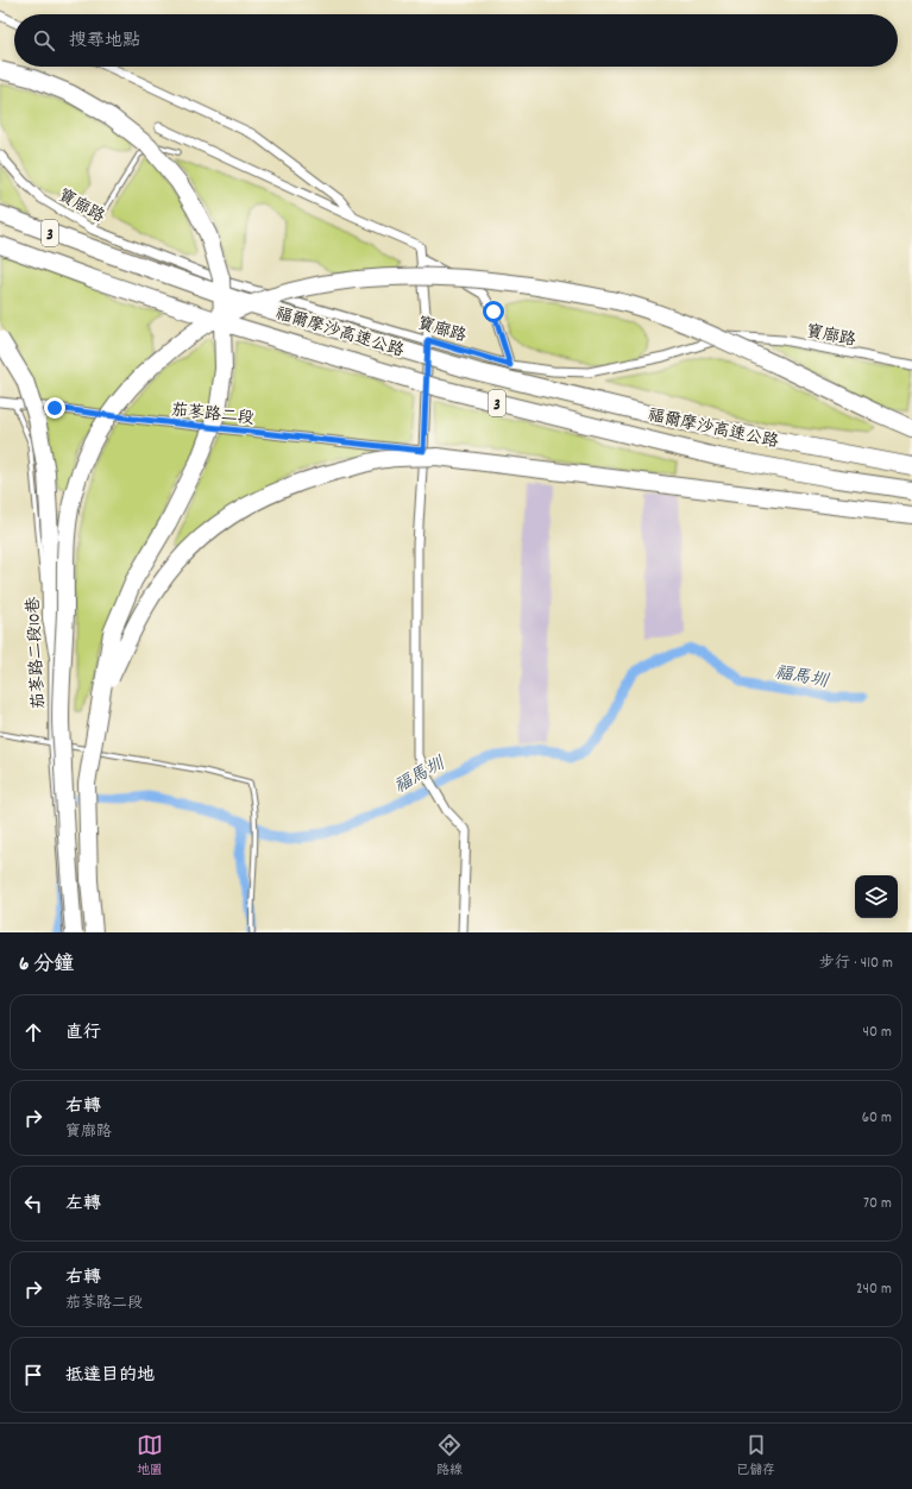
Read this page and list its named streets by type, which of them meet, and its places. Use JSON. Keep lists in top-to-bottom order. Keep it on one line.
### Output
{"streets":{"highway":["3","福爾摩沙高速公路"],"street":["寶廍路","茄苳路二段"],"lane":["茄苳路二段10巷"]},"crossings":[["茄苳路二段","茄苳路二段10巷"]],"water":["福馬圳"],"page":{"search":"搜尋地點","heading":["6 分鐘","步行 · 410 m"],"list":[["直行","40 m"],["右轉","寶廍路","60 m"],["左轉","70 m"],["右轉","茄苳路二段","240 m"],"抵達目的地"],"nav":["地圖","路線","已儲存"]}}
